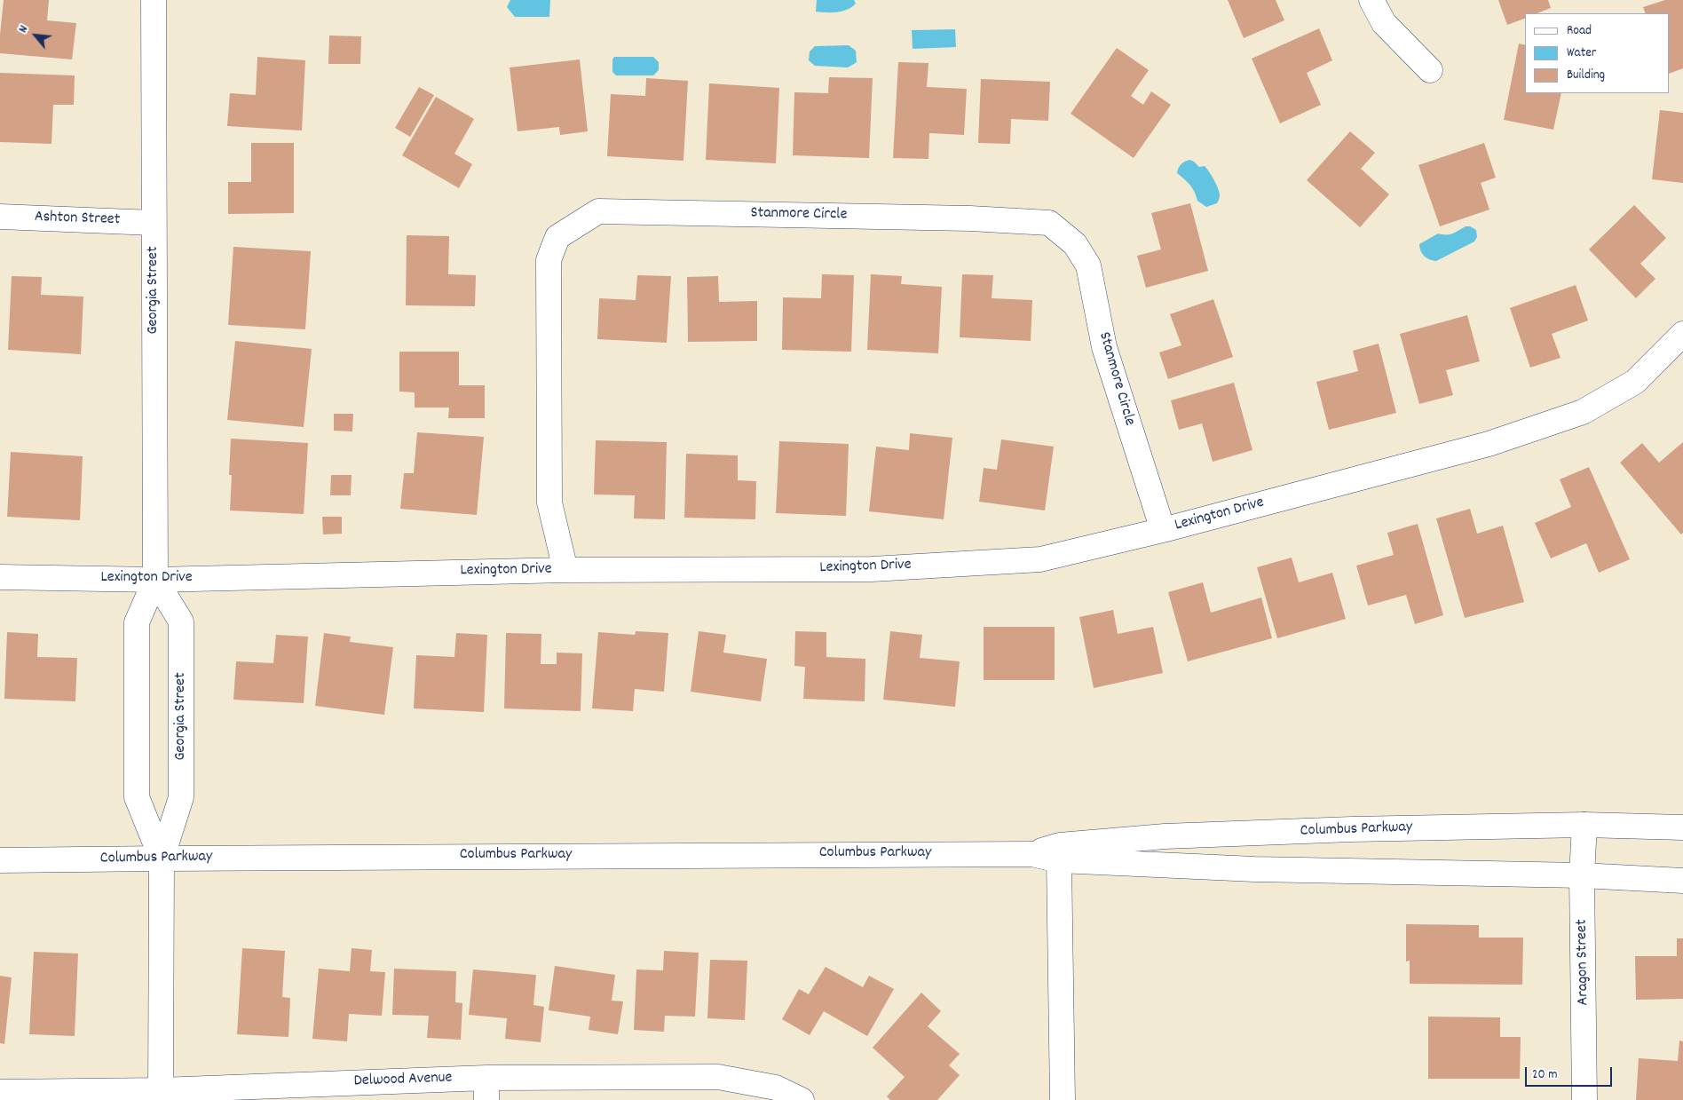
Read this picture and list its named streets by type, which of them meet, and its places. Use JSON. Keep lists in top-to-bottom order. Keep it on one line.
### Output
{"streets":{"street":["Stanmore Circle","Ashton Street","Georgia Street","Lexington Drive","Columbus Parkway","Aragon Street","Delwood Avenue"]},"crossings":[["Stanmore Circle","Lexington Drive"],["Ashton Street","Georgia Street"],["Georgia Street","Lexington Drive"],["Georgia Street","Columbus Parkway"],["Georgia Street","Delwood Avenue"],["Columbus Parkway","Aragon Street"]],"legend":["Road","Water","Building"],"scale_bar":"20 m","north":"top left"}
